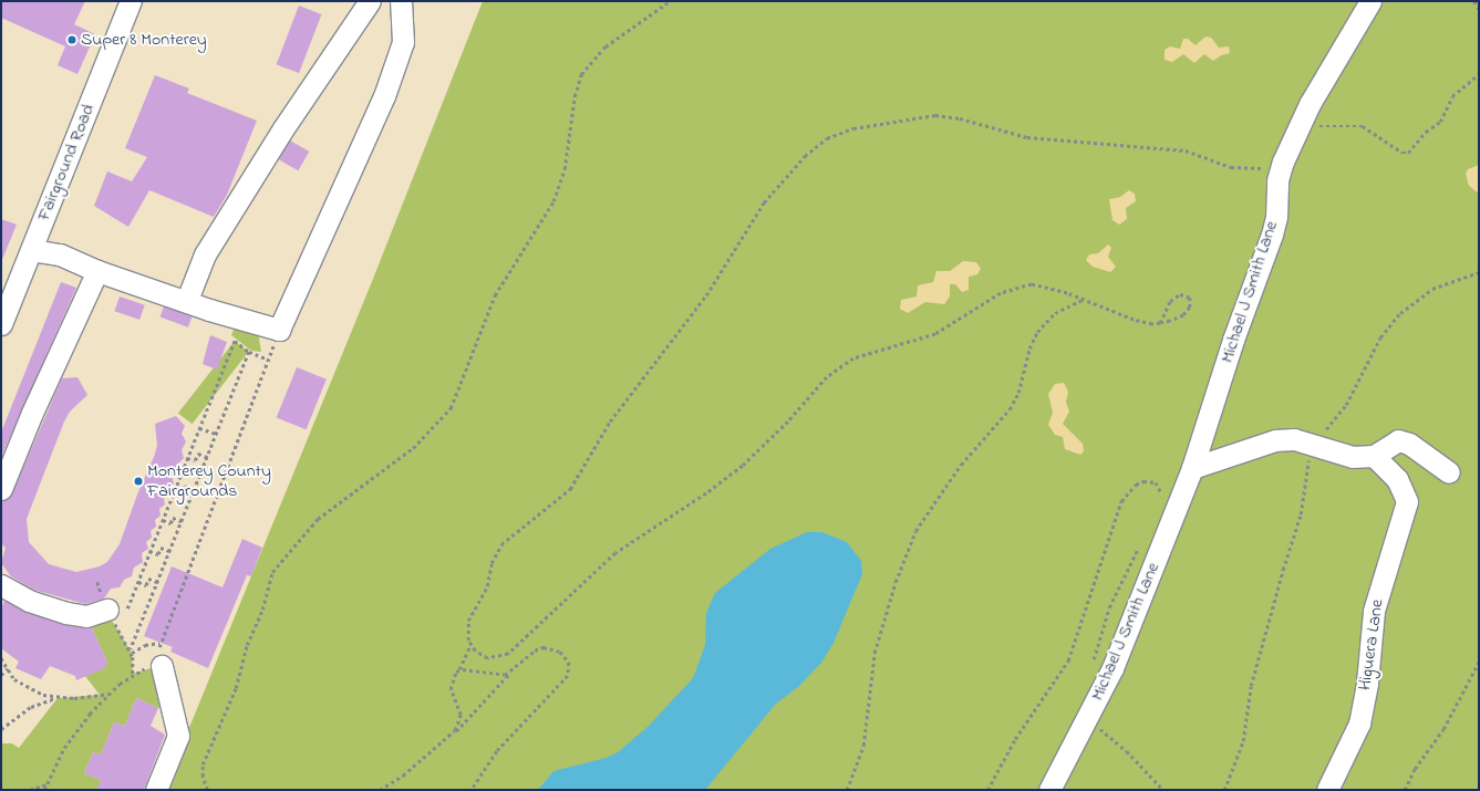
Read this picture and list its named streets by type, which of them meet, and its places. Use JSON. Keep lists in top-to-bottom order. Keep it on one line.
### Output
{"streets":{"street":["Fairground Road","Michael J Smith Lane","Higuera Lane"]},"places":["Super 8 Monterey","Monterey County Fairgrounds"]}
